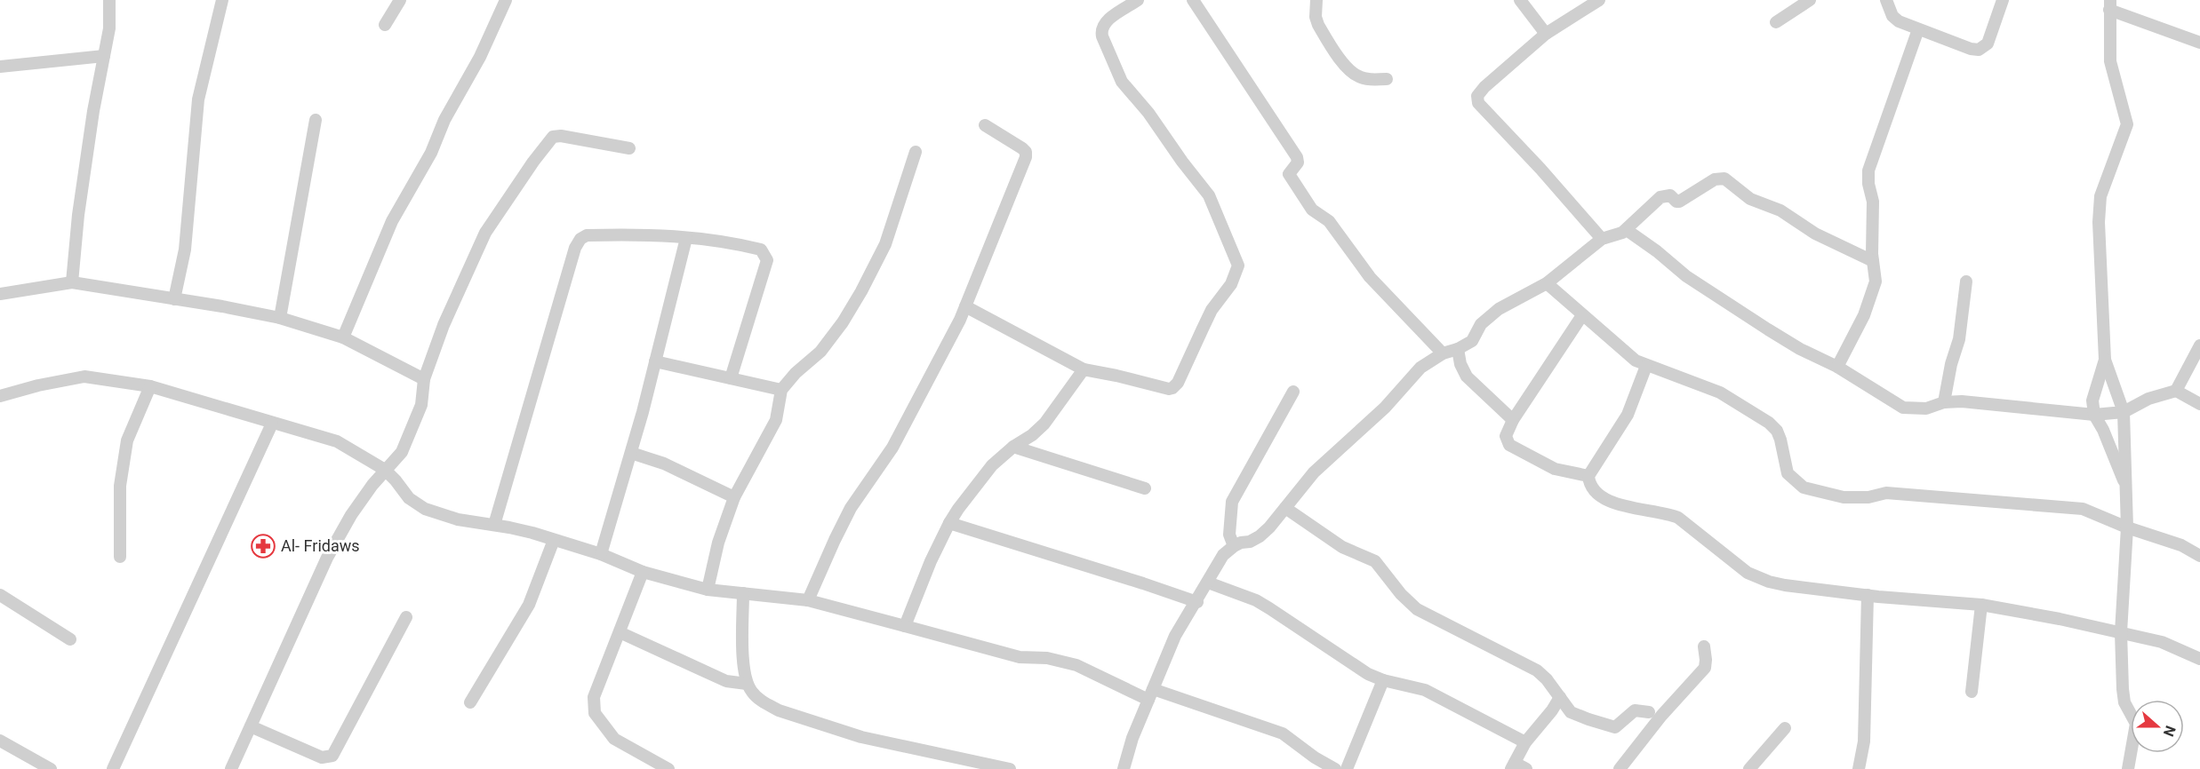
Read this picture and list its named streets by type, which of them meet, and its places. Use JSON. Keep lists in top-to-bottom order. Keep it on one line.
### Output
{"places":{"pharmacy":["Al- Fridaws"]},"north":"right"}
